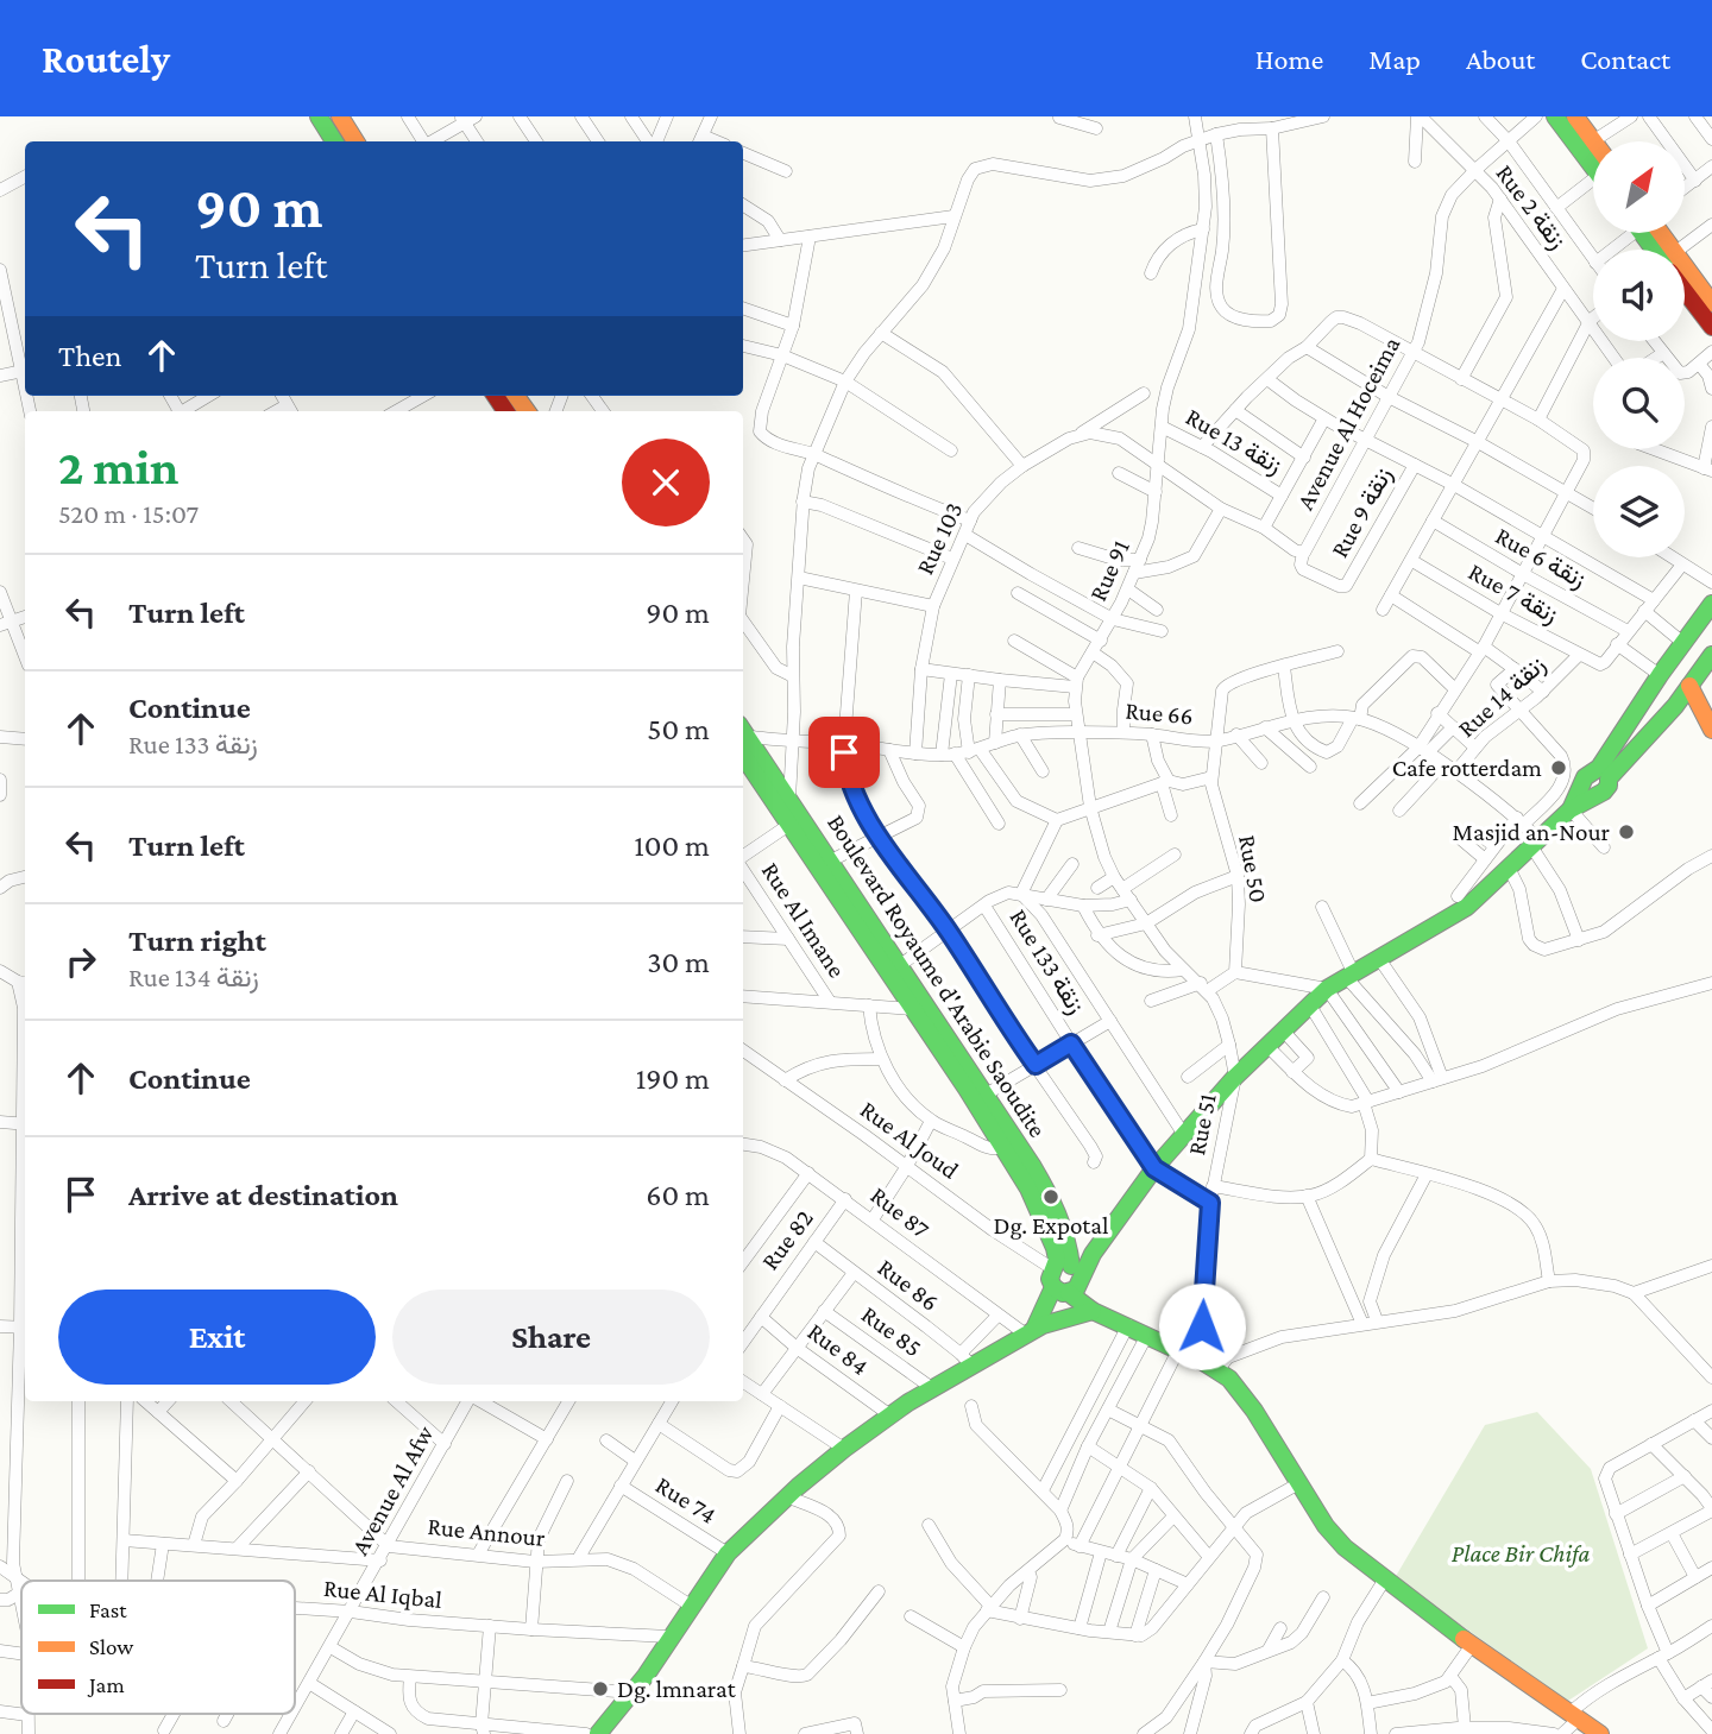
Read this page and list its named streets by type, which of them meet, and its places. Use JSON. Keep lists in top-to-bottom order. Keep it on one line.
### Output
{"streets":{"main road":["Boulevard Royaume d'Arabie Saoudite"],"street":["Rue 2 زنقة","Avenue Al Hoceima","Rue 13 زنقة","Rue 9 زنقة","Rue 103","Rue 6 زنقة","Rue 91","Rue 7 زنقة","Rue 14 زنقة","Rue 66","Rue 50","Rue Al Imane","Rue 133 زنقة","Rue 51","Rue Al Joud","Rue 87","Rue 82","Rue 86","Rue 85","Rue 84","Avenue Al Afw","Rue 74","Rue Annour","Rue Al Iqbal"]},"crossings":[["Rue 2 زنقة","Avenue Al Hoceima"],["Avenue Al Hoceima","Rue 9 زنقة"],["Rue 13 زنقة","Rue 91"],["Rue 103","Rue 66"],["Rue 7 زنقة","Rue 14 زنقة"],["Rue 14 زنقة","Rue 66"],["Rue 66","Rue 50"],["Boulevard Royaume d'Arabie Saoudite","Rue Al Joud"],["Rue 87","Rue 82"],["Rue 82","Rue 86"],["Rue 82","Rue 84"],["Avenue Al Afw","Rue Annour"],["Avenue Al Afw","Rue Al Iqbal"],["Rue 74","Rue Annour"]],"parks":["Place Bir Chifa"],"places":["Cafe rotterdam","Masjid an-Nour","Dg. Expotal","Dg. lmnarat"],"legend":["Fast","Slow","Jam"],"north":"top right","page":{"header":"Routely","nav":["Home","Map","About","Contact"],"turn":["90 m","Turn left"],"then":"Then","heading":["2 min","520 m · 15:07"],"list":[{"name":"Turn left","value":"90 m"},{"name":"Continue","note":"Rue 133 زنقة","value":"50 m"},{"name":"Turn left","value":"100 m"},{"name":"Turn right","note":"Rue 134 زنقة","value":"30 m"},{"name":"Continue","value":"190 m"},{"name":"Arrive at destination","value":"60 m"}],"buttons":["Exit","Share"]}}
